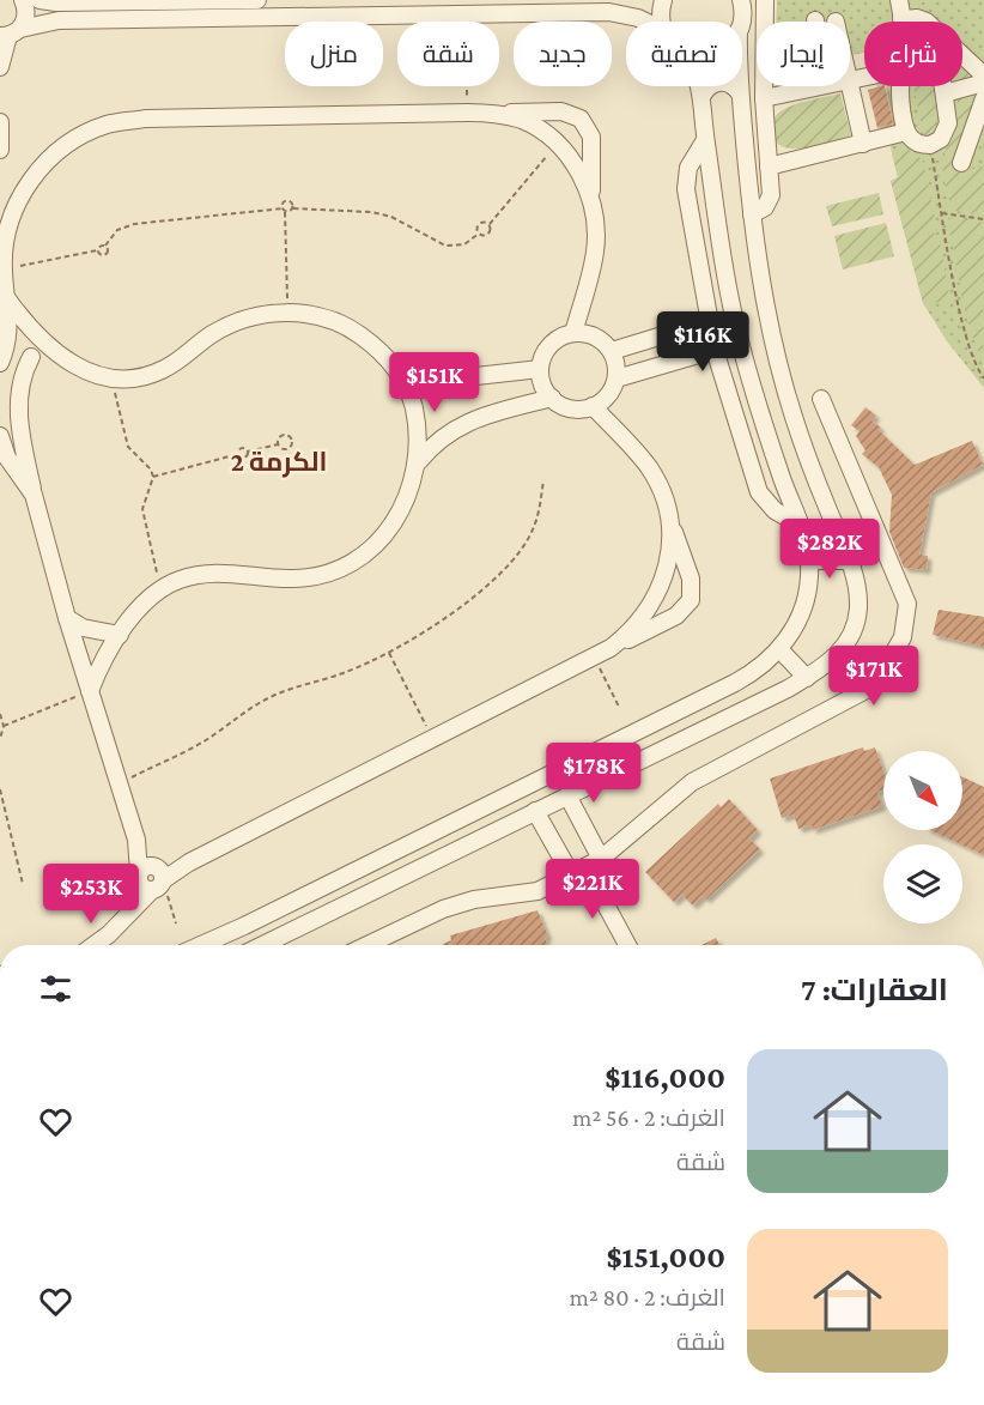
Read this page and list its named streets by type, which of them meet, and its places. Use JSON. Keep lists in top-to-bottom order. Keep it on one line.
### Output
{"districts":["الكرمة 2"],"north":"bottom right","page":{"chip":["شراء","إيجار","تصفية","جديد","شقة","منزل"],"price":["$116K","$151K","$282K","$171K","$178K","$221K","$253K"],"heading":"العقارات: 7","list":[{"name":"$116,000","note":"الغرف: 2 · 56 m² · شقة"},{"name":"$151,000","note":"الغرف: 2 · 80 m² · شقة"}]}}
